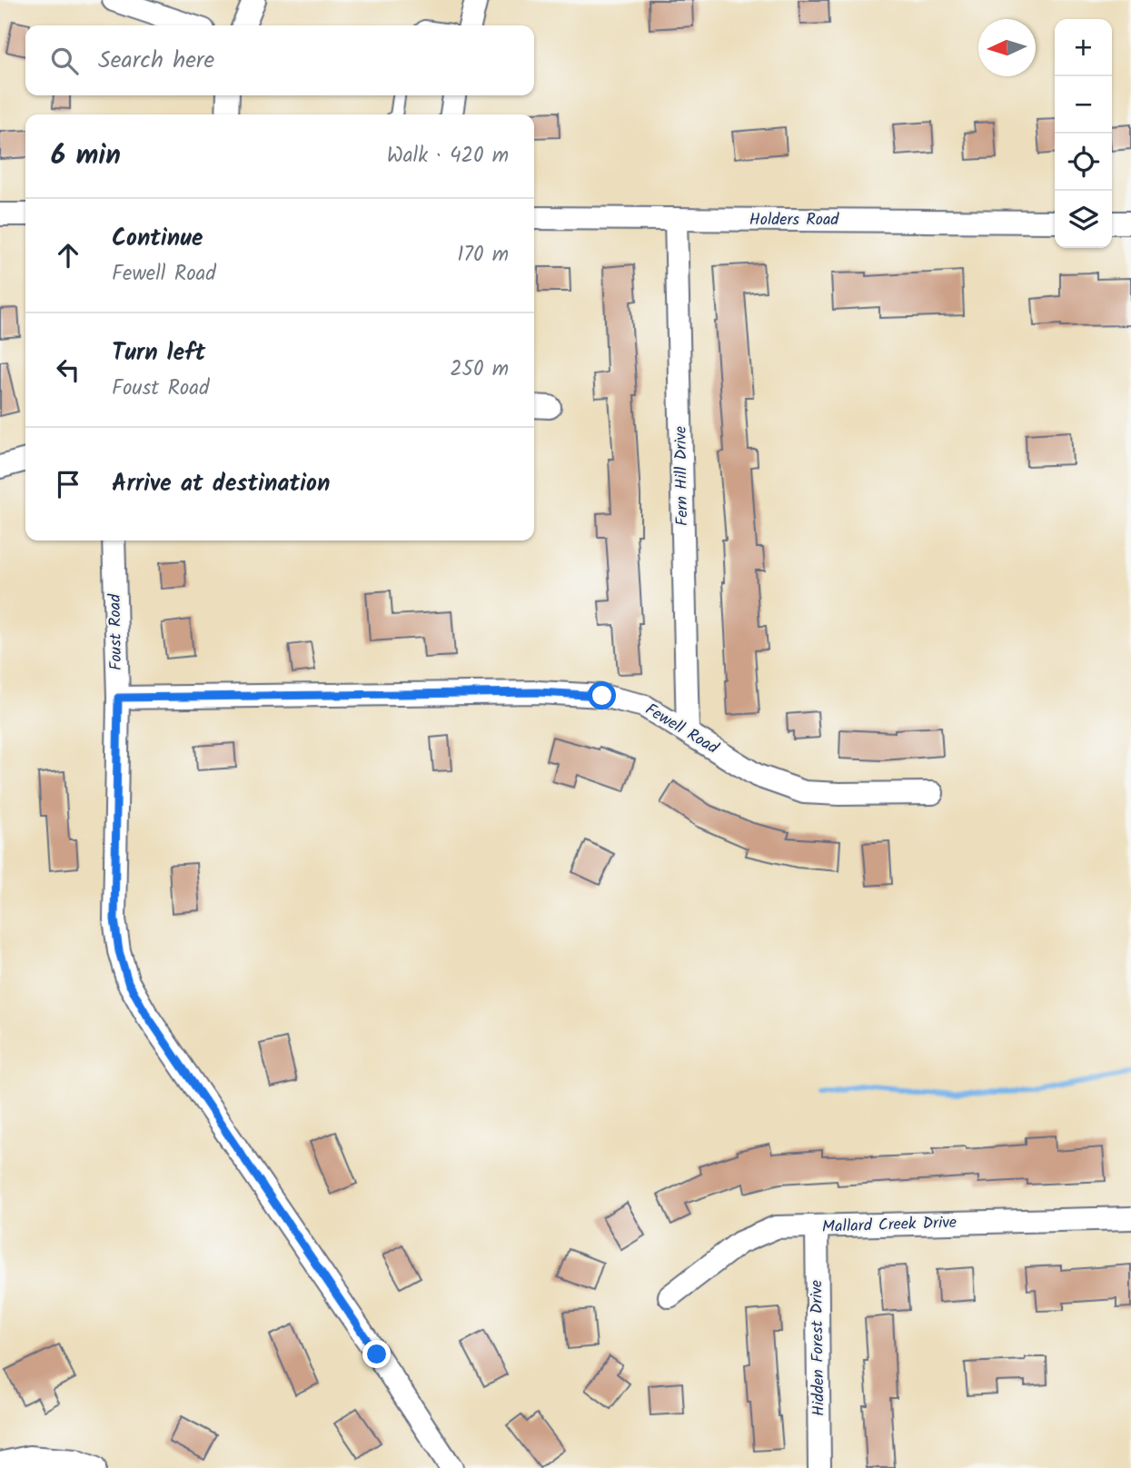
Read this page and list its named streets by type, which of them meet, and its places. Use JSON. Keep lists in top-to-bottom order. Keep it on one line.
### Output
{"streets":{"street":["Holders Road","Fern Hill Drive","Foust Road","Fewell Road","Mallard Creek Drive","Hidden Forest Drive"]},"crossings":[["Holders Road","Fern Hill Drive"],["Fern Hill Drive","Fewell Road"],["Foust Road","Fewell Road"],["Mallard Creek Drive","Hidden Forest Drive"]],"north":"left","page":{"map_buttons":["+","−"],"search":"Search here","heading":["6 min","Walk · 420 m"],"list":[["Continue","Fewell Road","170 m"],["Turn left","Foust Road","250 m"],"Arrive at destination"]}}
